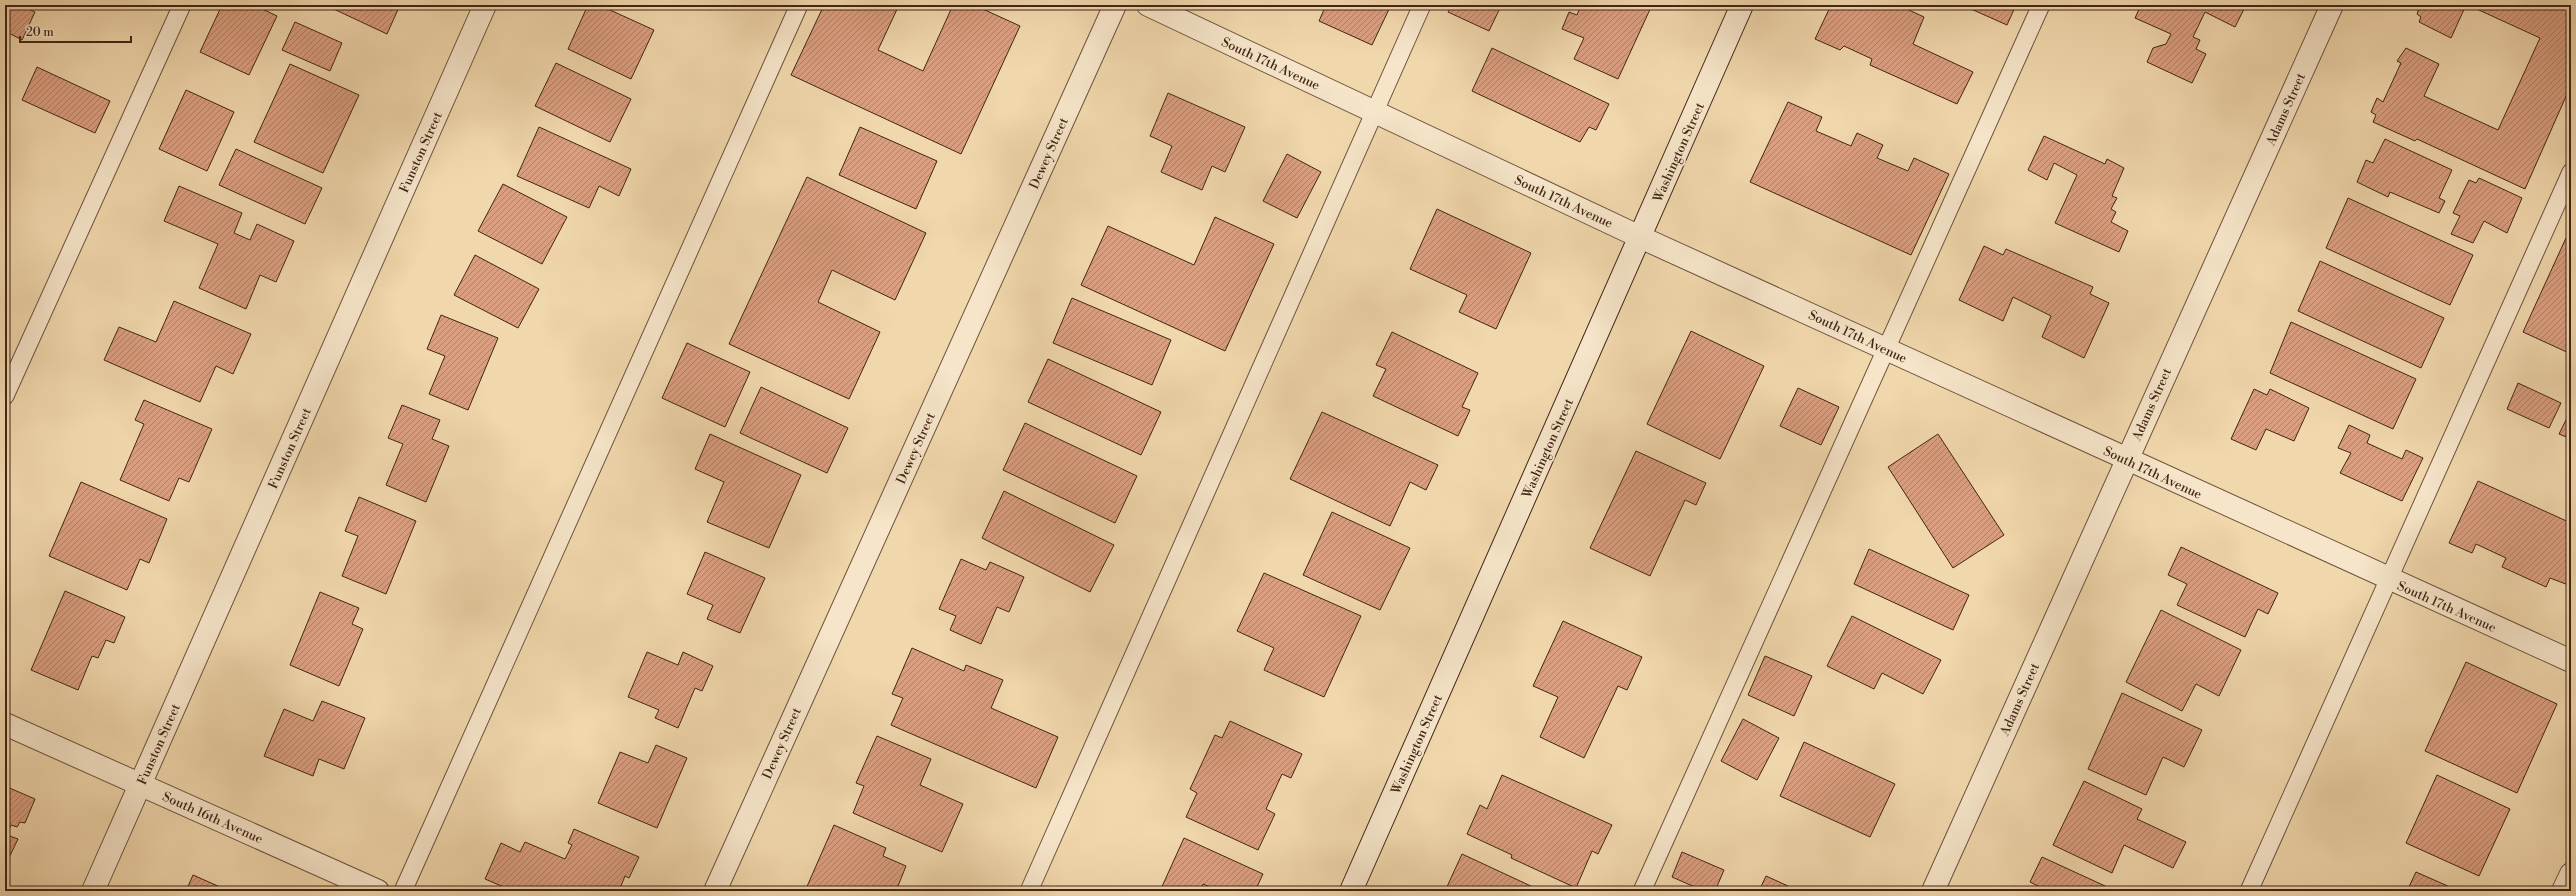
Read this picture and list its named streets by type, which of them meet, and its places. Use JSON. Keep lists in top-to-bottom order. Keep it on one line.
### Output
{"streets":{"street":["South 17th Avenue","Adams Street","Funston Street","Washington Street","Dewey Street","South 16th Avenue"]},"crossings":[["South 17th Avenue","Adams Street"],["South 17th Avenue","Washington Street"],["Funston Street","South 16th Avenue"]],"scale_bar":"20 m"}
